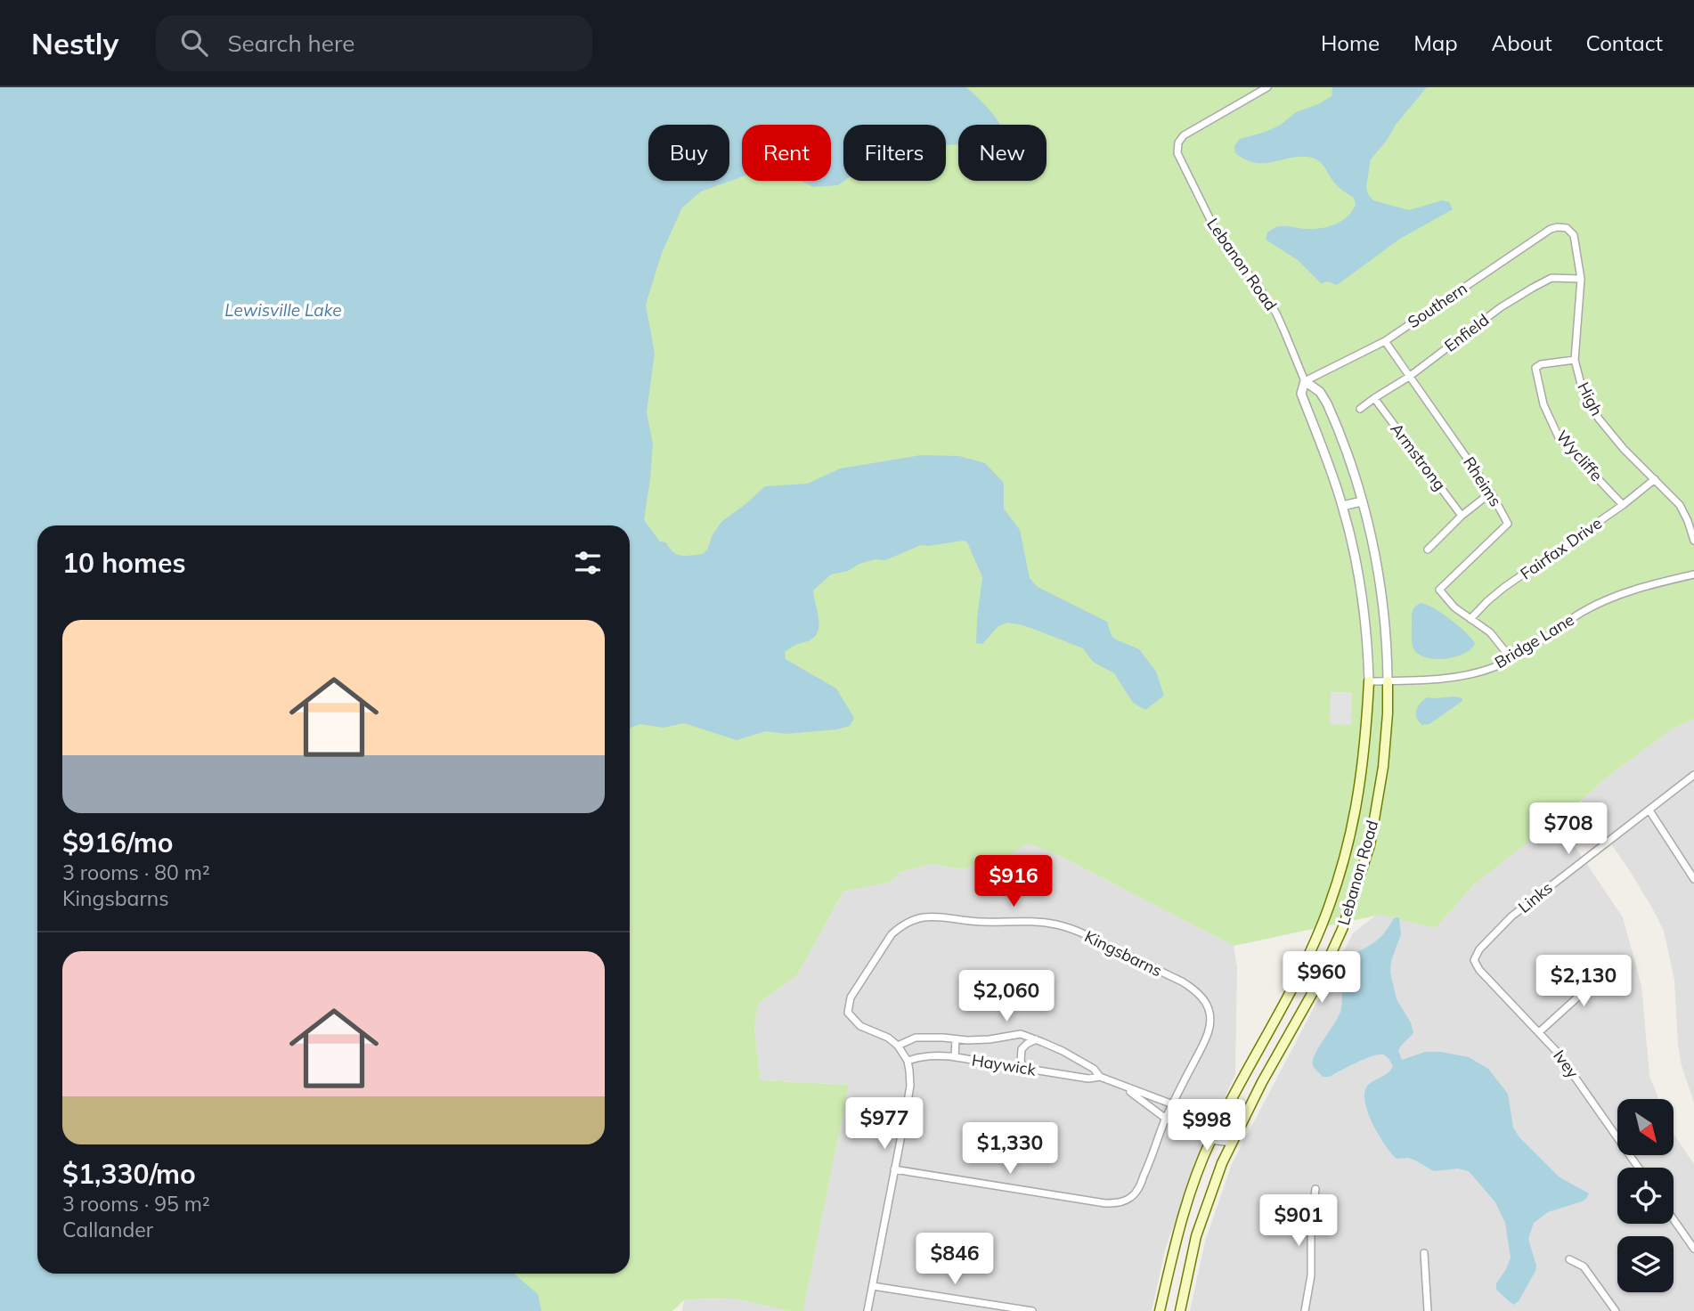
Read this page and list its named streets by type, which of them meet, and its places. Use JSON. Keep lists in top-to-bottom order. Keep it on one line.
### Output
{"streets":{"main road":["Lebanon Road"],"street":["Southern","Enfield","High","Wycliffe","Armstrong","Rheims","Fairfax Drive","Bridge Lane","Links","Kingsbarns","Ivey","Haywick"]},"crossings":[["Lebanon Road","Southern"],["Lebanon Road","Bridge Lane"],["Lebanon Road","Haywick"],["Southern","High"],["Southern","Rheims"],["Enfield","High"],["Enfield","Armstrong"],["Enfield","Rheims"],["High","Wycliffe"],["High","Fairfax Drive"],["Wycliffe","Fairfax Drive"],["Rheims","Fairfax Drive"],["Rheims","Bridge Lane"],["Links","Ivey"],["Kingsbarns","Haywick"]],"water":["Lewisville Lake"],"north":"bottom right","page":{"header":"Nestly","search":"Search here","nav":["Home","Map","About","Contact"],"chip":["Buy","Rent","Filters","New"],"heading":"10 homes","list":[{"name":"$916/mo","note":"3 rooms · 80 m² · Kingsbarns"},{"name":"$1,330/mo","note":"3 rooms · 95 m² · Callander"}],"price":["$708","$916","$960","$2,130","$2,060","$977","$998","$1,330","$901","$846"]}}
